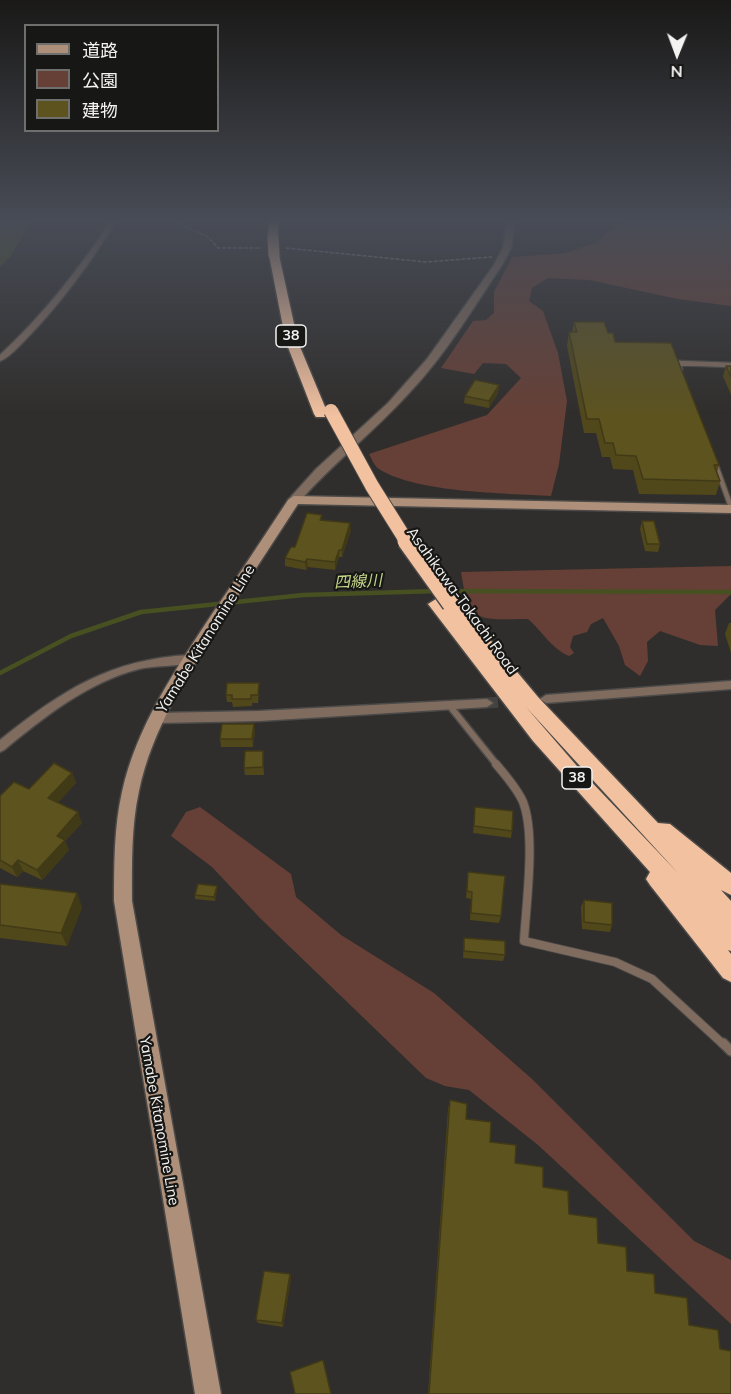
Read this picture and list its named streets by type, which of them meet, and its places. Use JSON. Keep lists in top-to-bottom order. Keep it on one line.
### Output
{"streets":{"highway":["38","Asahikawa-Tokachi Road"],"main road":["Yamabe Kitanomine Line"]},"crossings":[["38","Asahikawa-Tokachi Road"]],"water":["四線川"],"legend":["道路","公園","建物"],"north":"bottom"}
